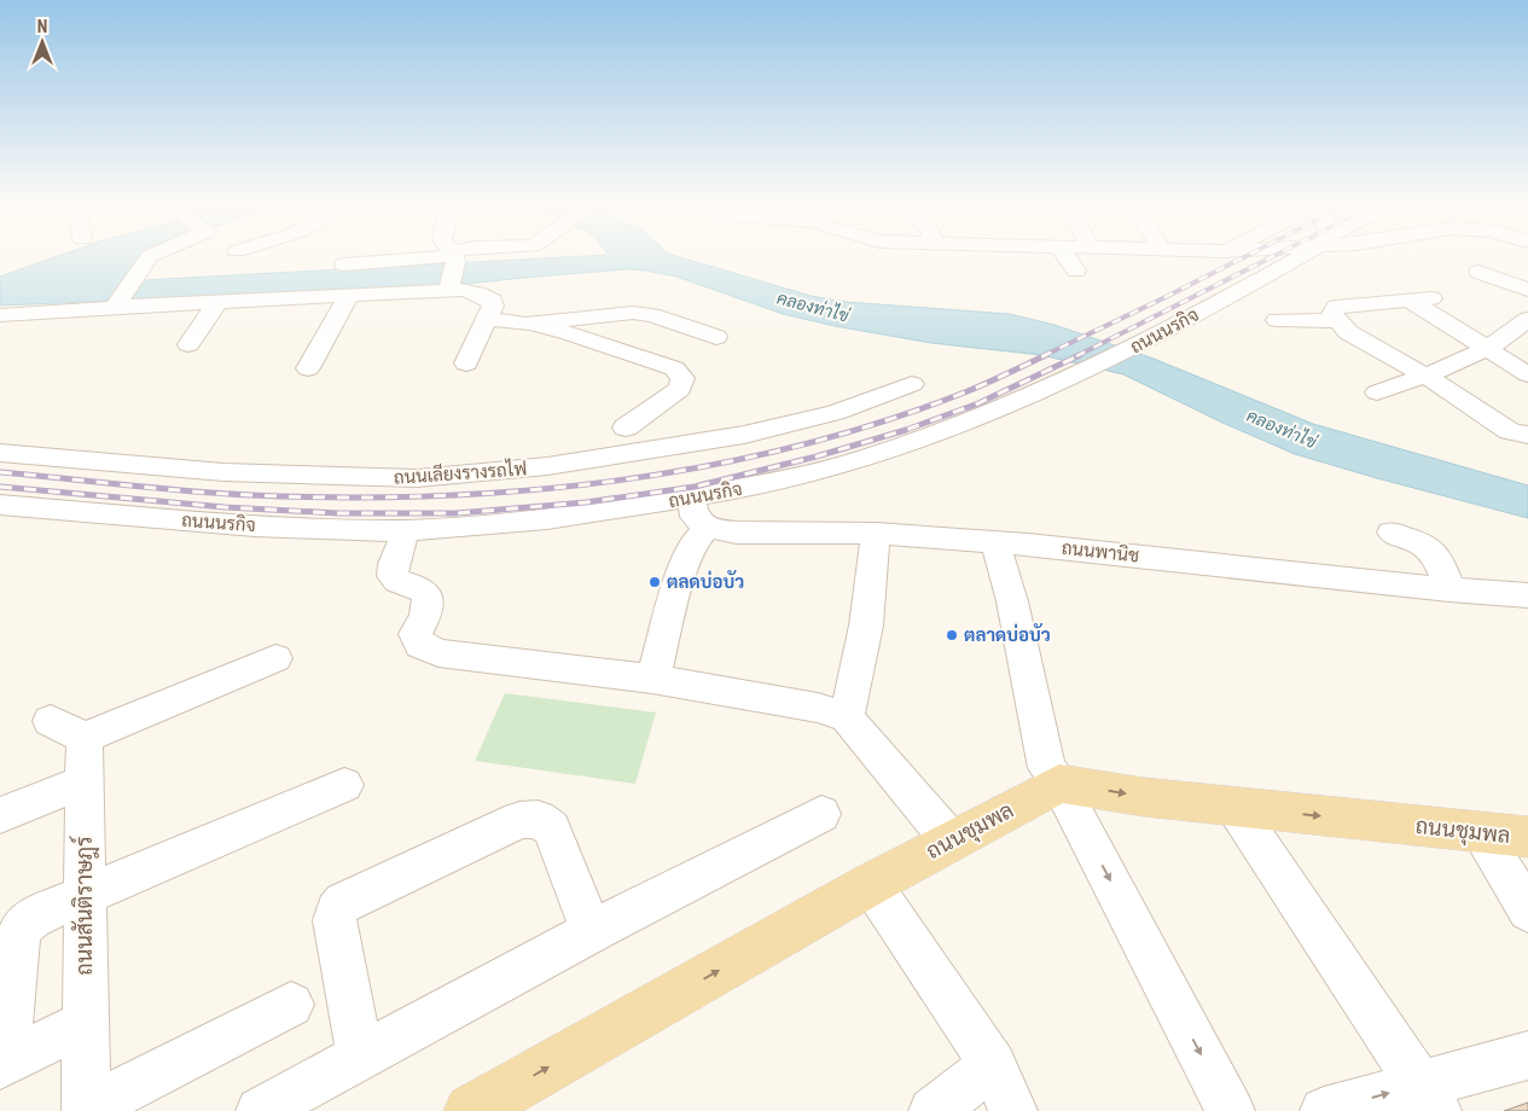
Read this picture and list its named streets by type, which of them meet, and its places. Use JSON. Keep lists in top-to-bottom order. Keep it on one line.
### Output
{"streets":{"main road":["ถนนชุมพล"],"street":["ถนนนรกิจ","ถนนเลียงรางรถไฟ","ถนนพานิช","ถนนสันติราษฎร์"]},"one_way":["ถนนชุมพล"],"water":["คลองท่าไข่"],"places":["ตลดบ่อบัว","ตลาดบ่อบัว"],"north":"top"}
